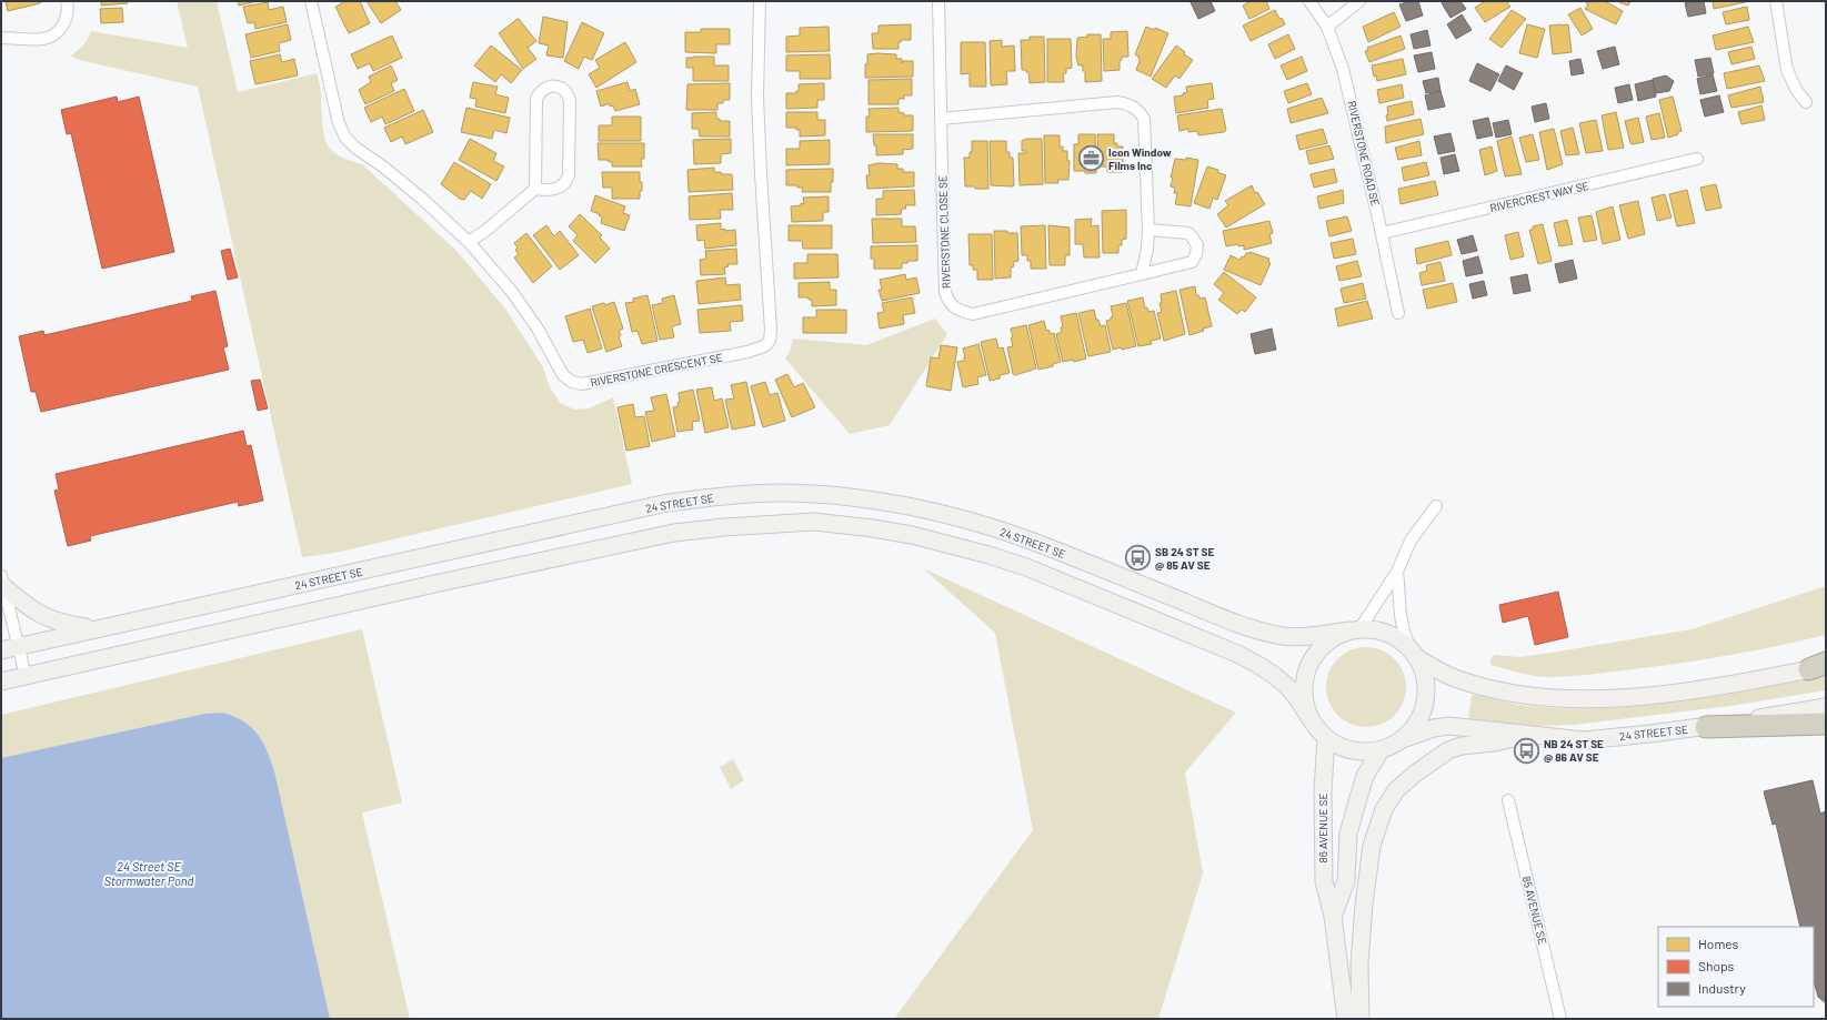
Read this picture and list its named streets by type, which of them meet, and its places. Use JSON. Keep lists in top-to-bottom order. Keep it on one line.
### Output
{"streets":{"main road":["24 STREET SE","86 AVENUE SE"],"street":["RIVERSTONE ROAD SE","RIVERCREST WAY SE","RIVERSTONE CLOSE SE","RIVERSTONE CRESCENT SE","85 AVENUE SE"]},"crossings":[["RIVERSTONE ROAD SE","RIVERCREST WAY SE"],["24 STREET SE","86 AVENUE SE"]],"water":["24 Street SE Stormwater Pond"],"places":{"office":["Icon Window Films Inc"],"bus stop":["SB 24 ST SE @ 85 AV SE","NB 24 ST SE @ 86 AV SE"]},"legend":["Homes","Shops","Industry"]}
